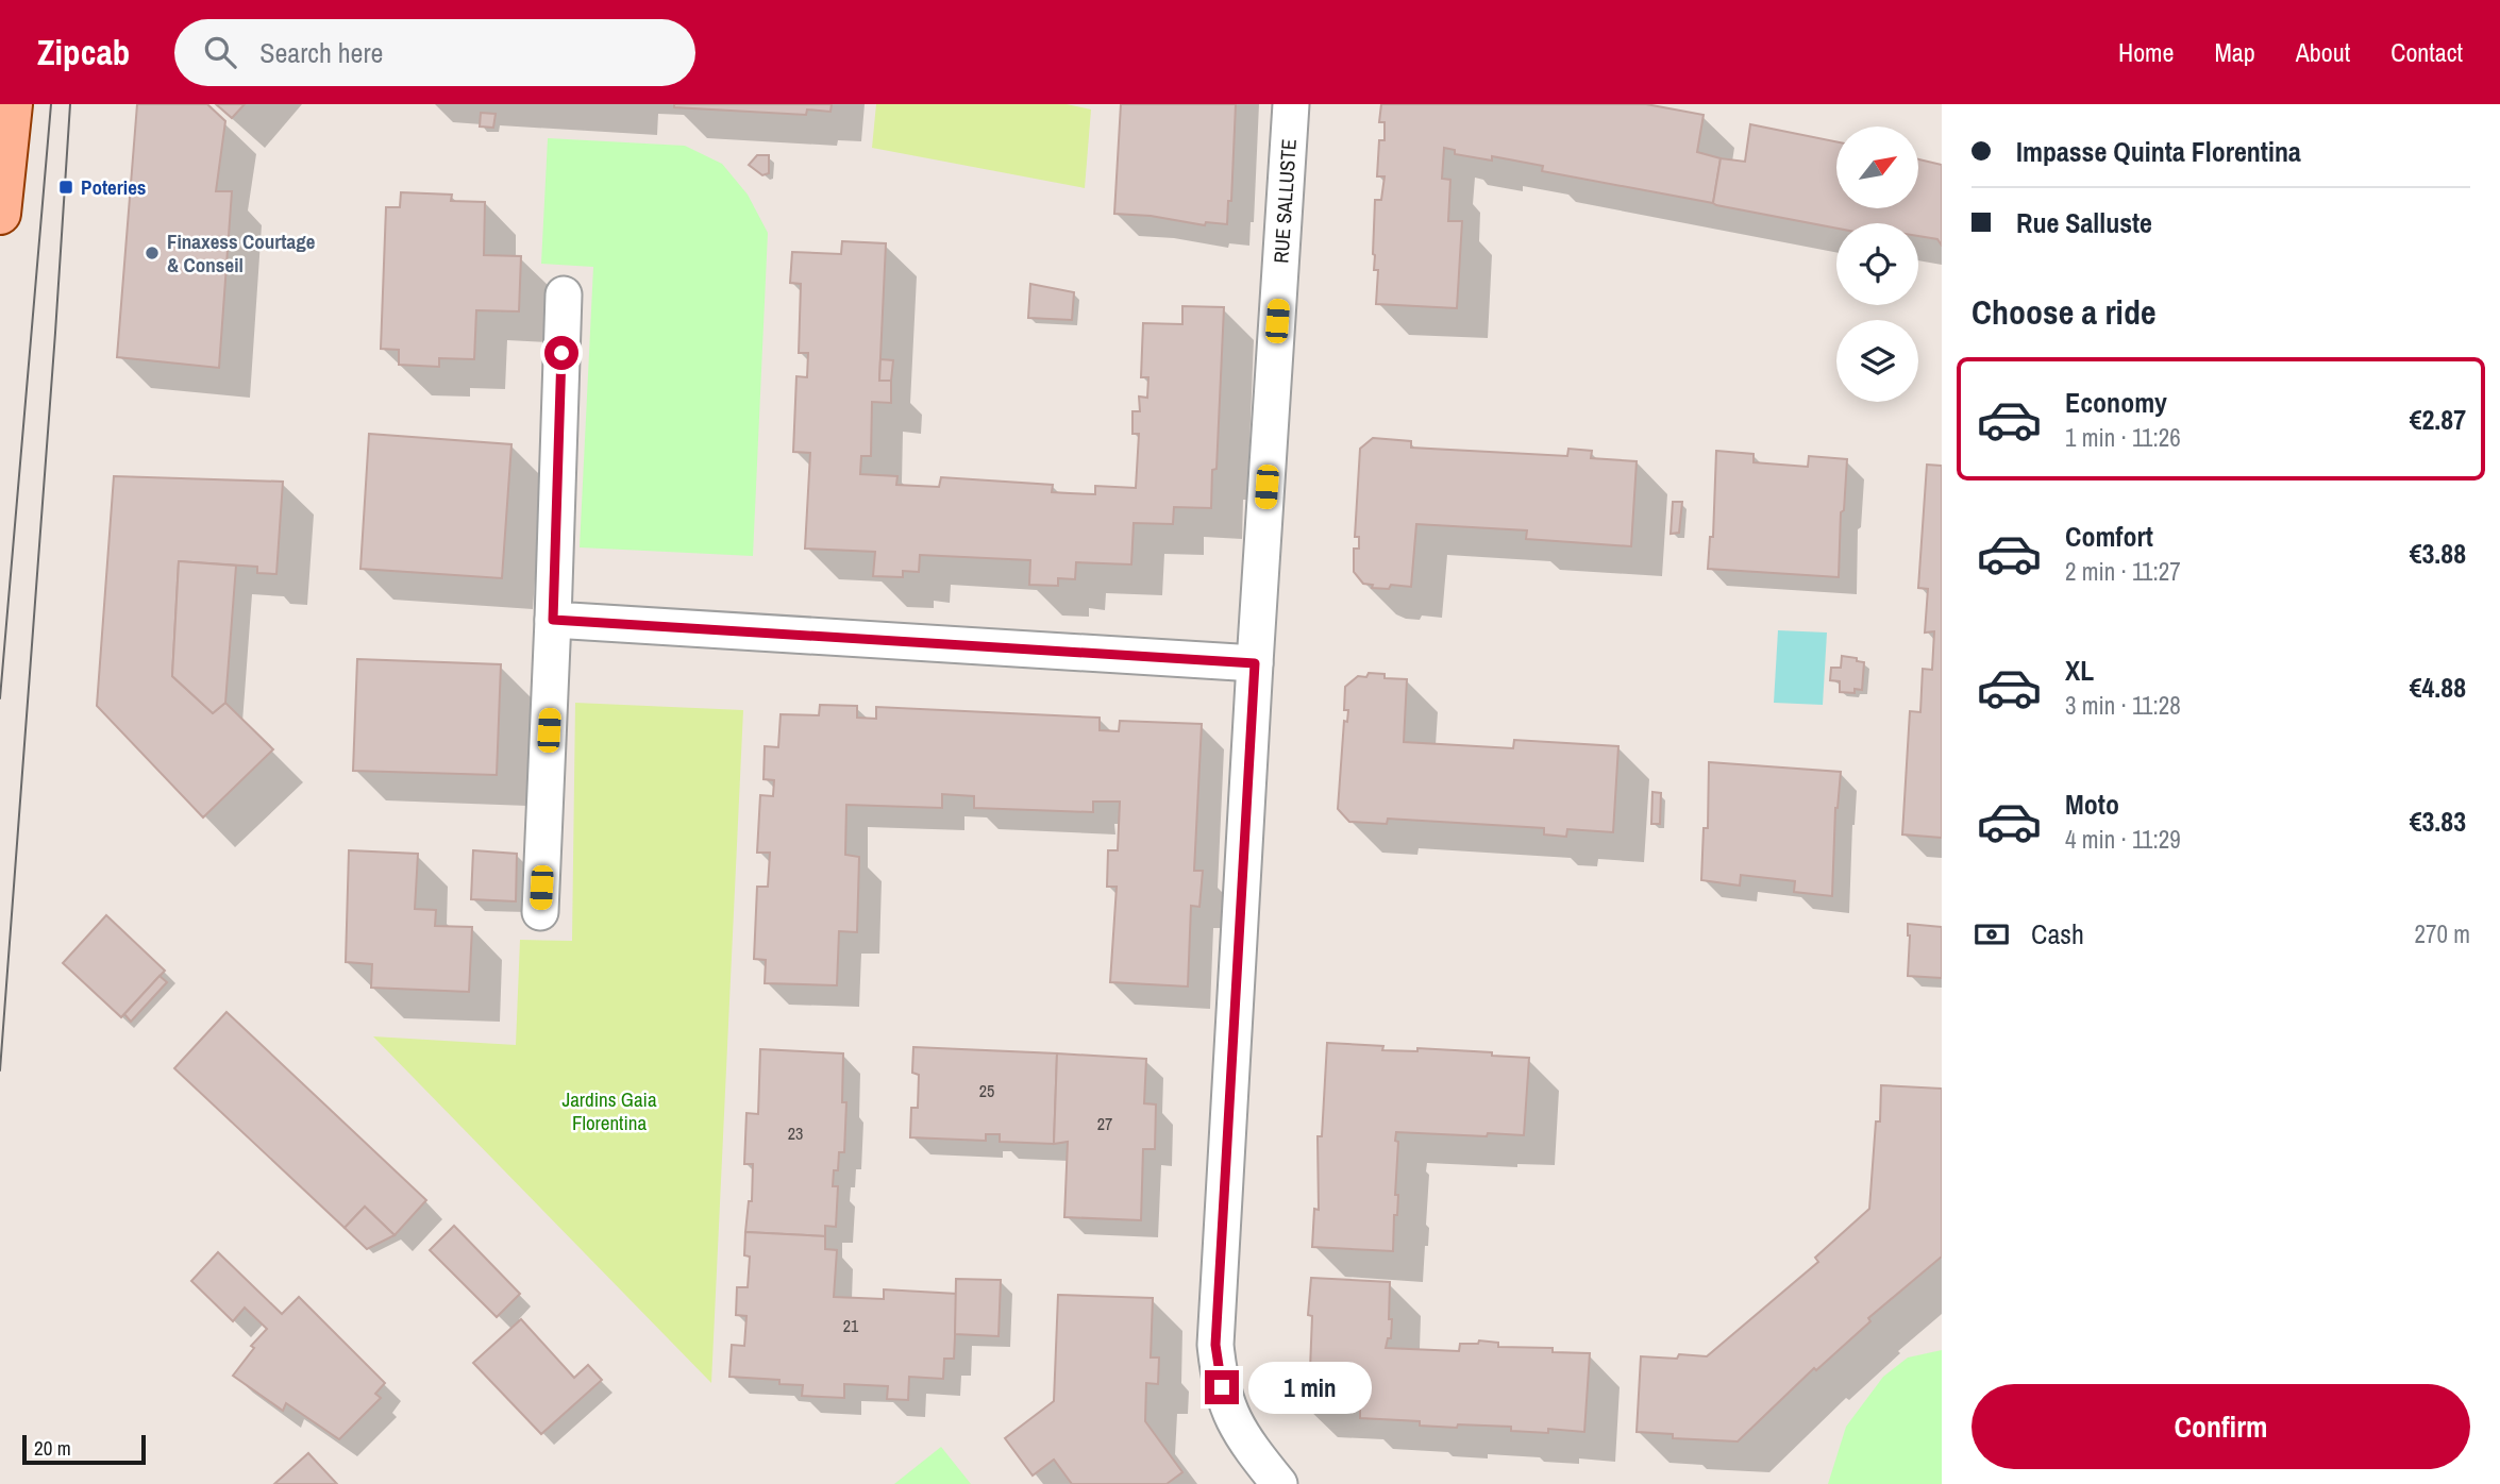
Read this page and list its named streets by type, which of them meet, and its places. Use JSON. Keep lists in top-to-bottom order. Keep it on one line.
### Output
{"streets":{"street":["RUE SALLUSTE"]},"parks":["Jardins Gaia Florentina"],"places":{"transit":["Poteries"],"other":["Finaxess Courtage & Conseil"]},"house_numbers":["25","27","23","21"],"scale_bar":"20 m","north":"top right","page":{"header":"Zipcab","search":"Search here","nav":["Home","Map","About","Contact"],"banner":["Impasse Quinta Florentina","Rue Salluste"],"heading":"Choose a ride","list":[{"name":"Economy","note":"1 min · 11:26","value":"€2.87"},{"name":"Comfort","note":"2 min · 11:27","value":"€3.88"},{"name":"XL","note":"3 min · 11:28","value":"€4.88"},{"name":"Moto","note":"4 min · 11:29","value":"€3.83"}],"pay":["Cash","270 m"],"bubble":"1 min","buttons":"Confirm","scale":"20 m"}}
